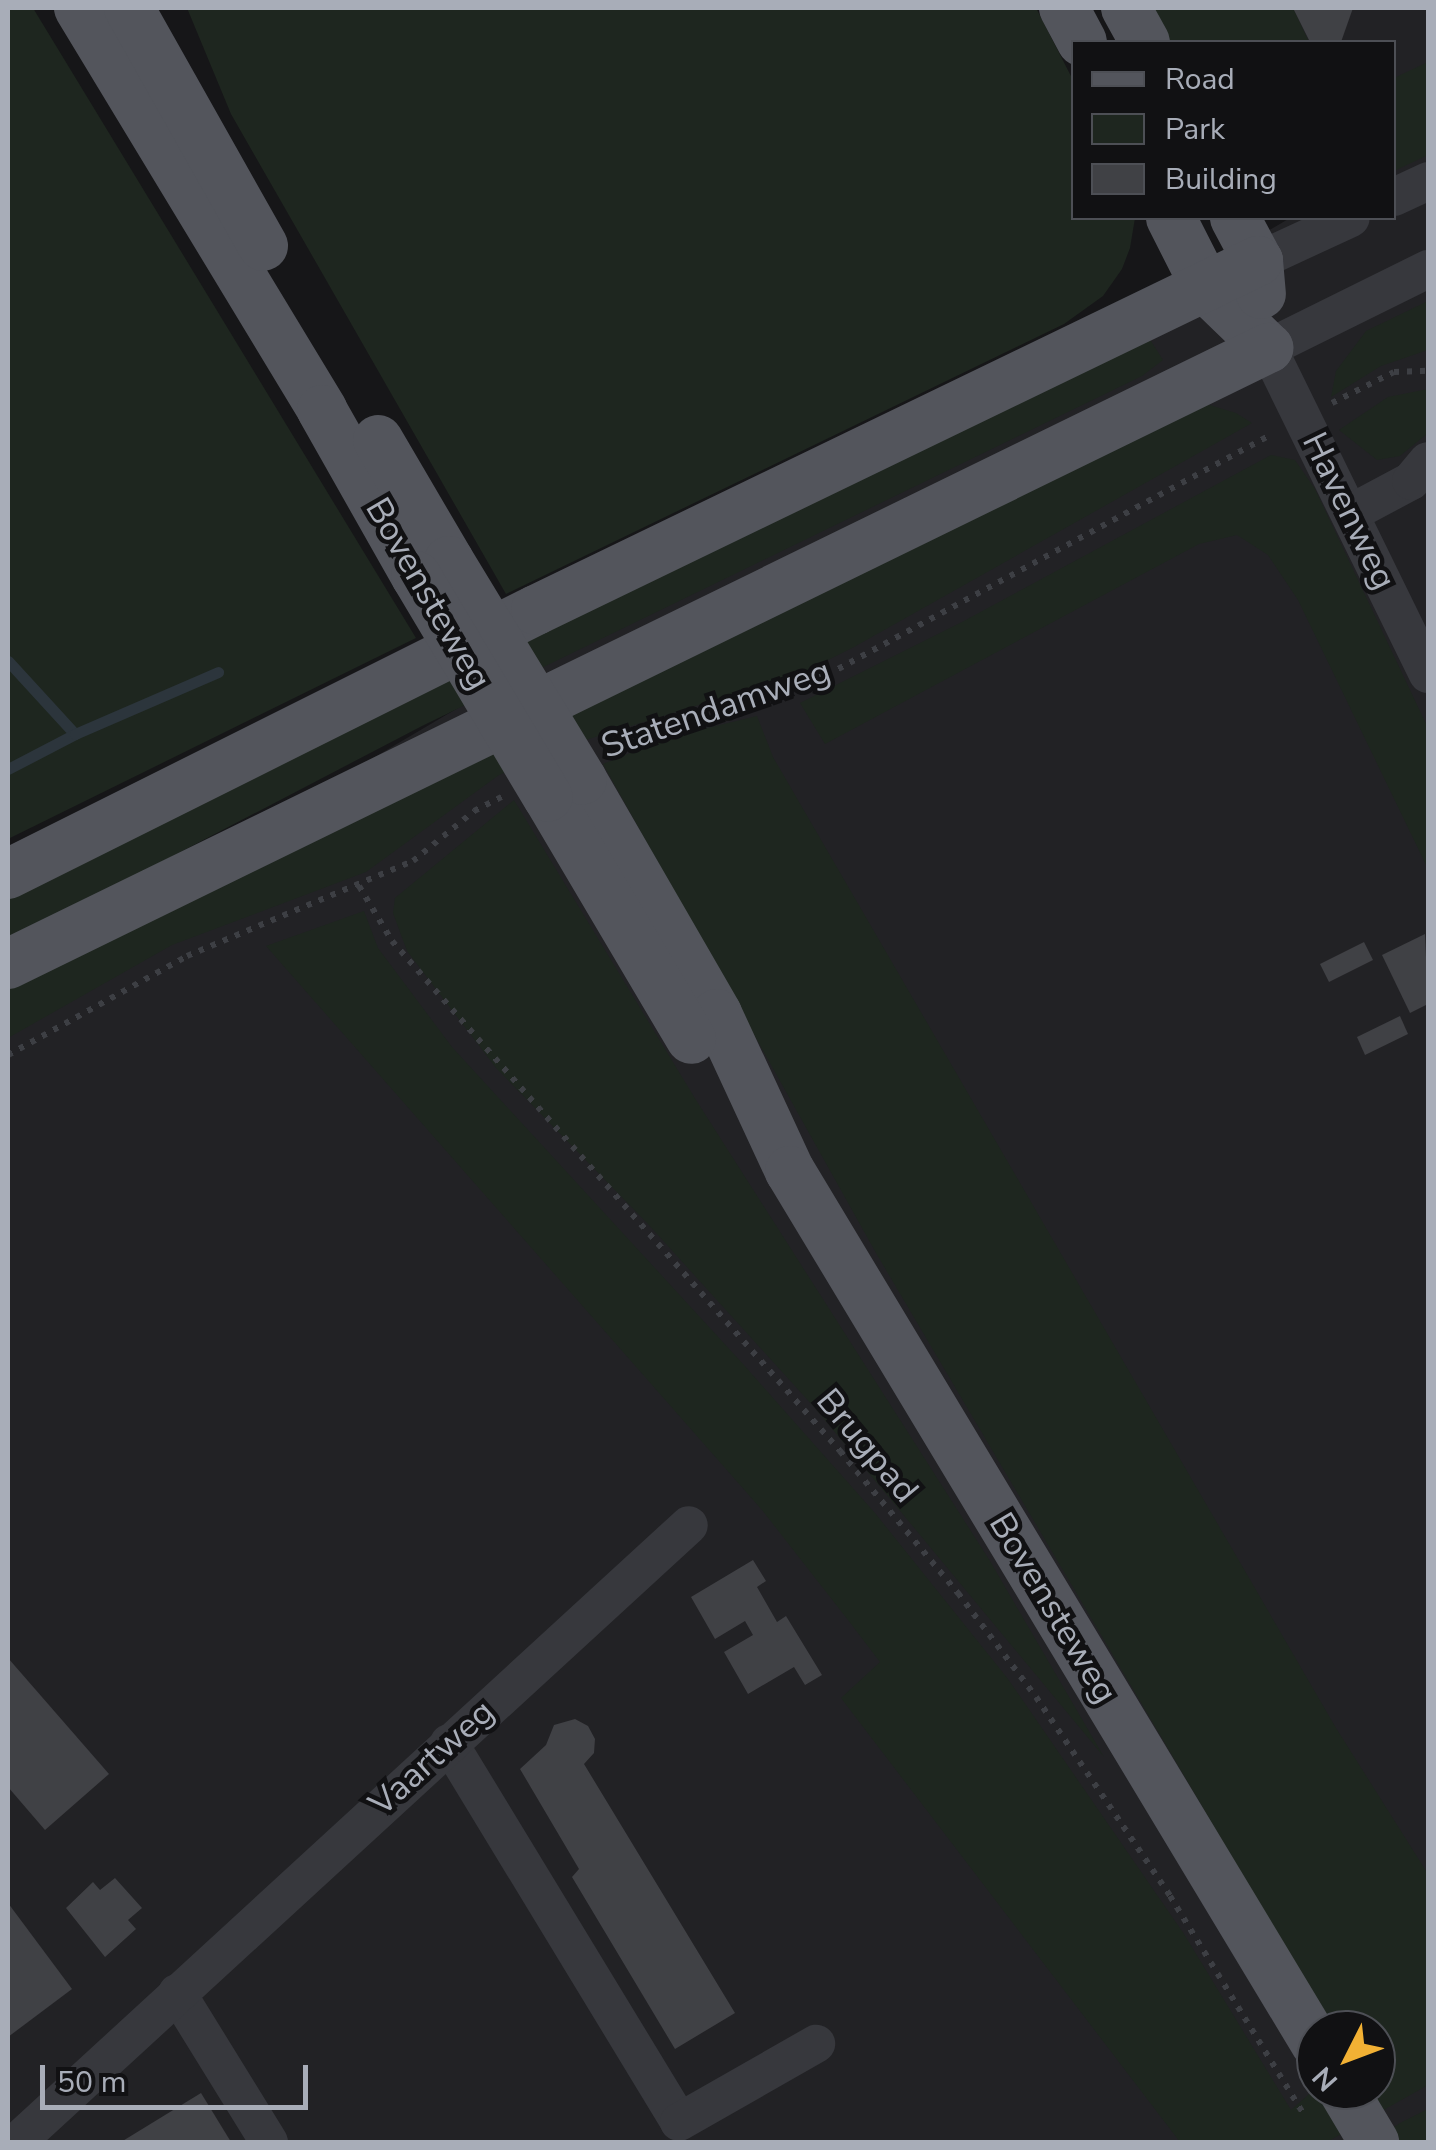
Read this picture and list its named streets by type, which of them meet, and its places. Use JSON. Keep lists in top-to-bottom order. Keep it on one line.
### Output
{"streets":{"main road":["Bovensteweg","Statendamweg"],"street":["Havenweg","Vaartweg"],"path":["Brugpad"]},"crossings":[["Havenweg","Statendamweg"],["Bovensteweg","Statendamweg"],["Statendamweg","Brugpad"]],"legend":["Road","Park","Building"],"scale_bar":"50 m","north":"bottom left"}
